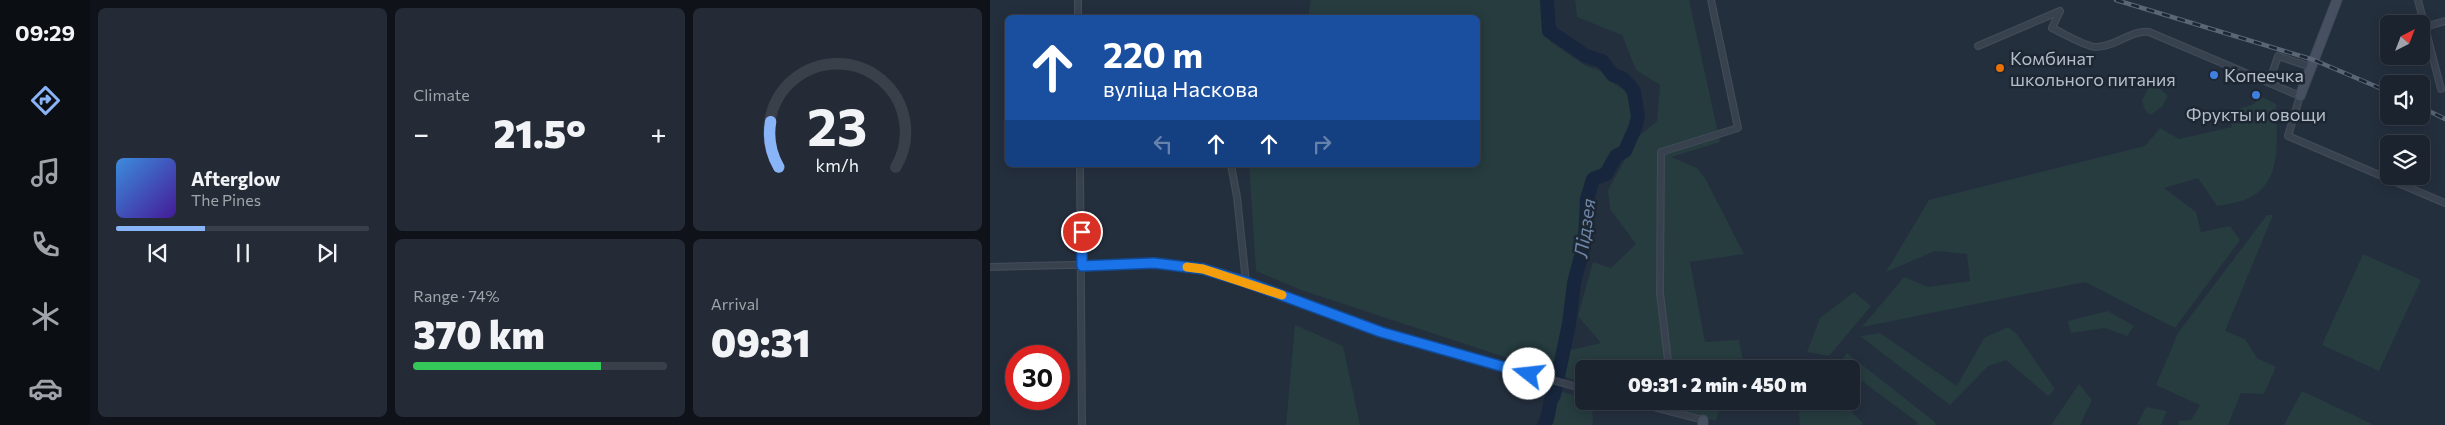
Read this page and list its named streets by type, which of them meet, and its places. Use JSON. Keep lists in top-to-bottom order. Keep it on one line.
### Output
{"water":["Лідзея"],"places":["Комбинат школьного питания","Копеечка","Фрукты и овощи"],"north":"top right","page":{"tabs":"09:29","tile":["Climate",["Range · 74%","370 km"],["Arrival","09:31"]],"turn":["220 m","вуліца Наскова"],"heat":["−","21.5°","+"],"song":["Afterglow","The Pines"],"limit":"30","trip":"09:31 · 2 min · 450 m","gauge":["23","km/h"]}}
